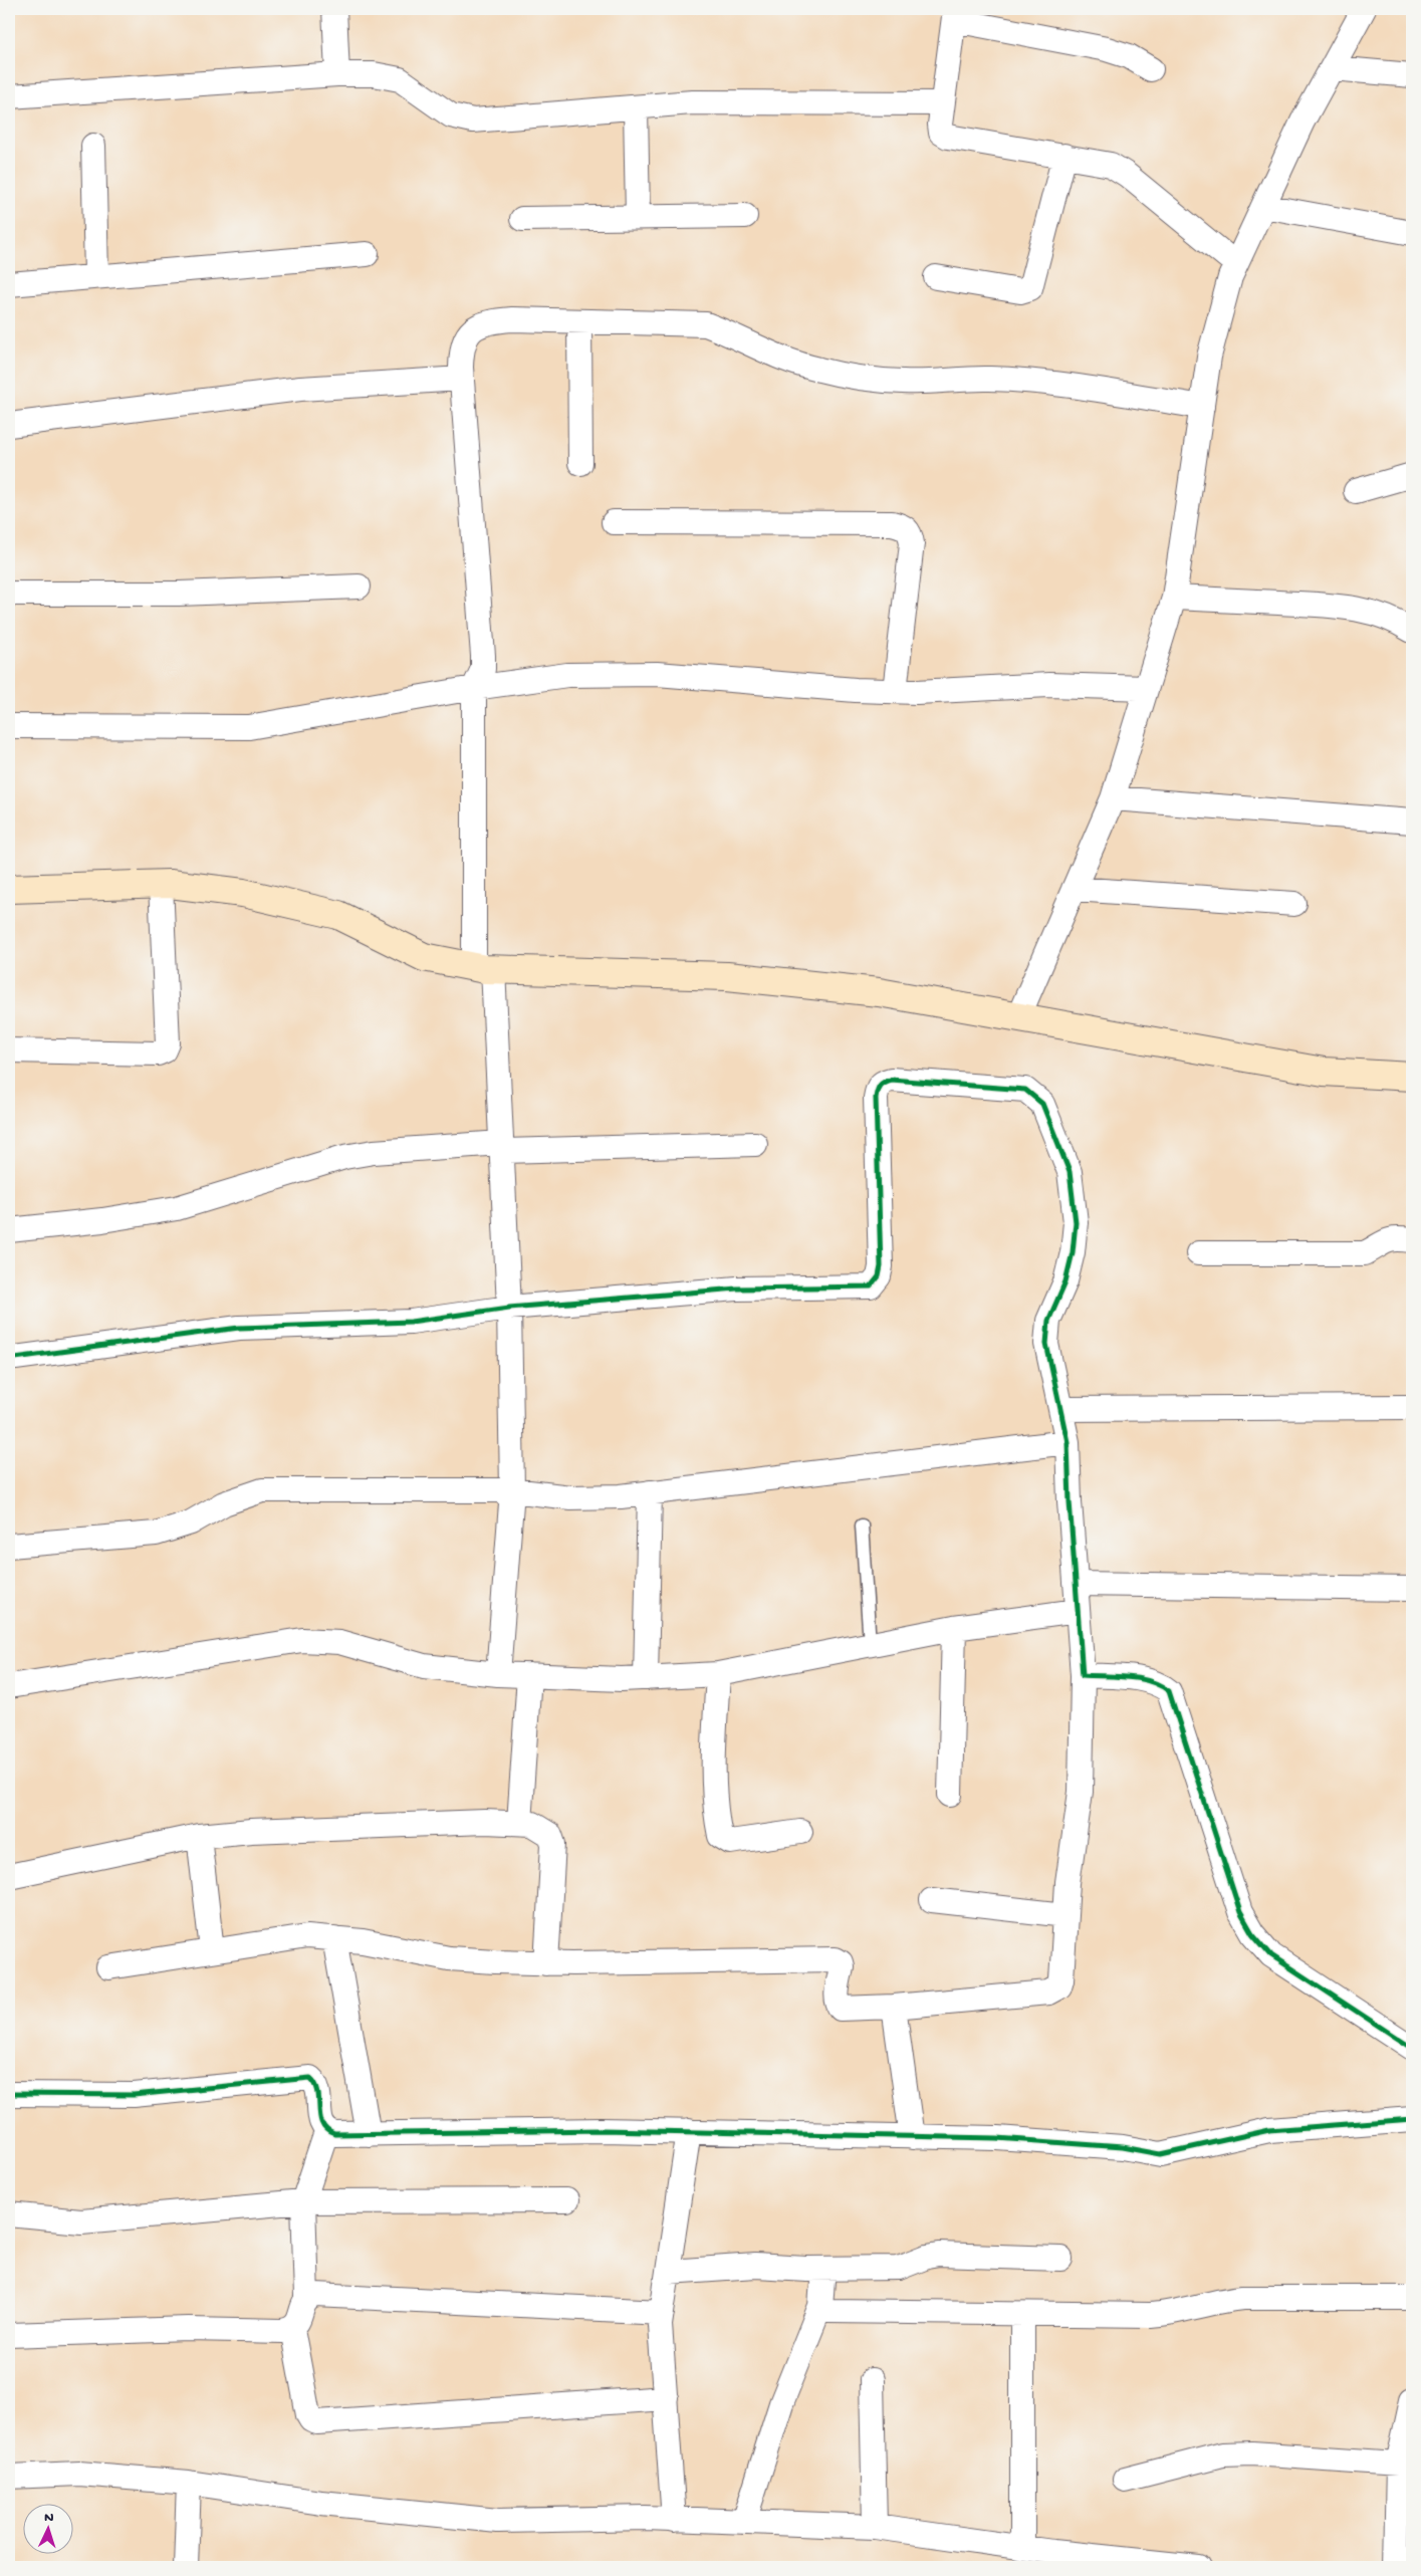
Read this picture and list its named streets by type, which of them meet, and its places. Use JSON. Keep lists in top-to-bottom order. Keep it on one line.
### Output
{"north":"top"}
